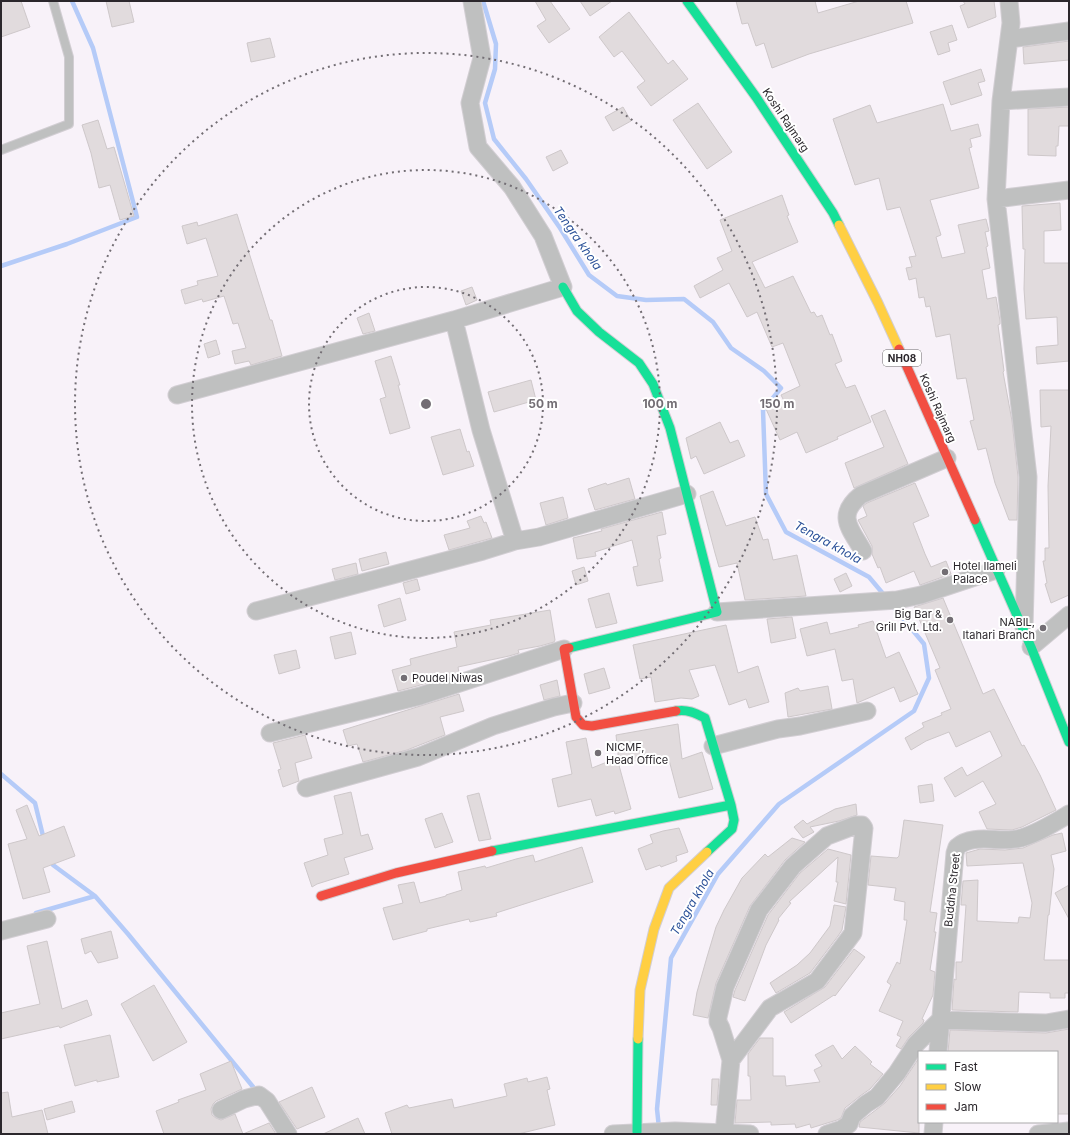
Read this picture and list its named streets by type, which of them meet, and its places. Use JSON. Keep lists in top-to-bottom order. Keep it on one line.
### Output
{"streets":{"street":["Koshi Rajmarg","NH08","Buddha Street"]},"water":["Tengra khola"],"places":["Hotel Ilameli Palace","Big Bar & Grill Pvt. Ltd.","NABIL, Itahari Branch","Poudel Niwas","NICMF, Head Office"],"legend":["Fast","Slow","Jam"],"rings":["50 m","100 m","150 m"]}
